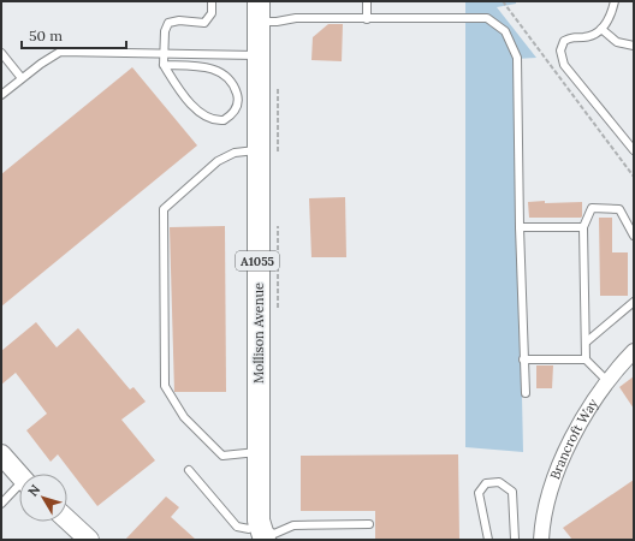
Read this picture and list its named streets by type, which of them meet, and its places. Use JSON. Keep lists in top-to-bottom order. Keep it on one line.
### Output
{"streets":{"main road":["A1055","Mollison Avenue"],"street":["Brancroft Way"]},"scale_bar":"50 m","north":"top left"}
